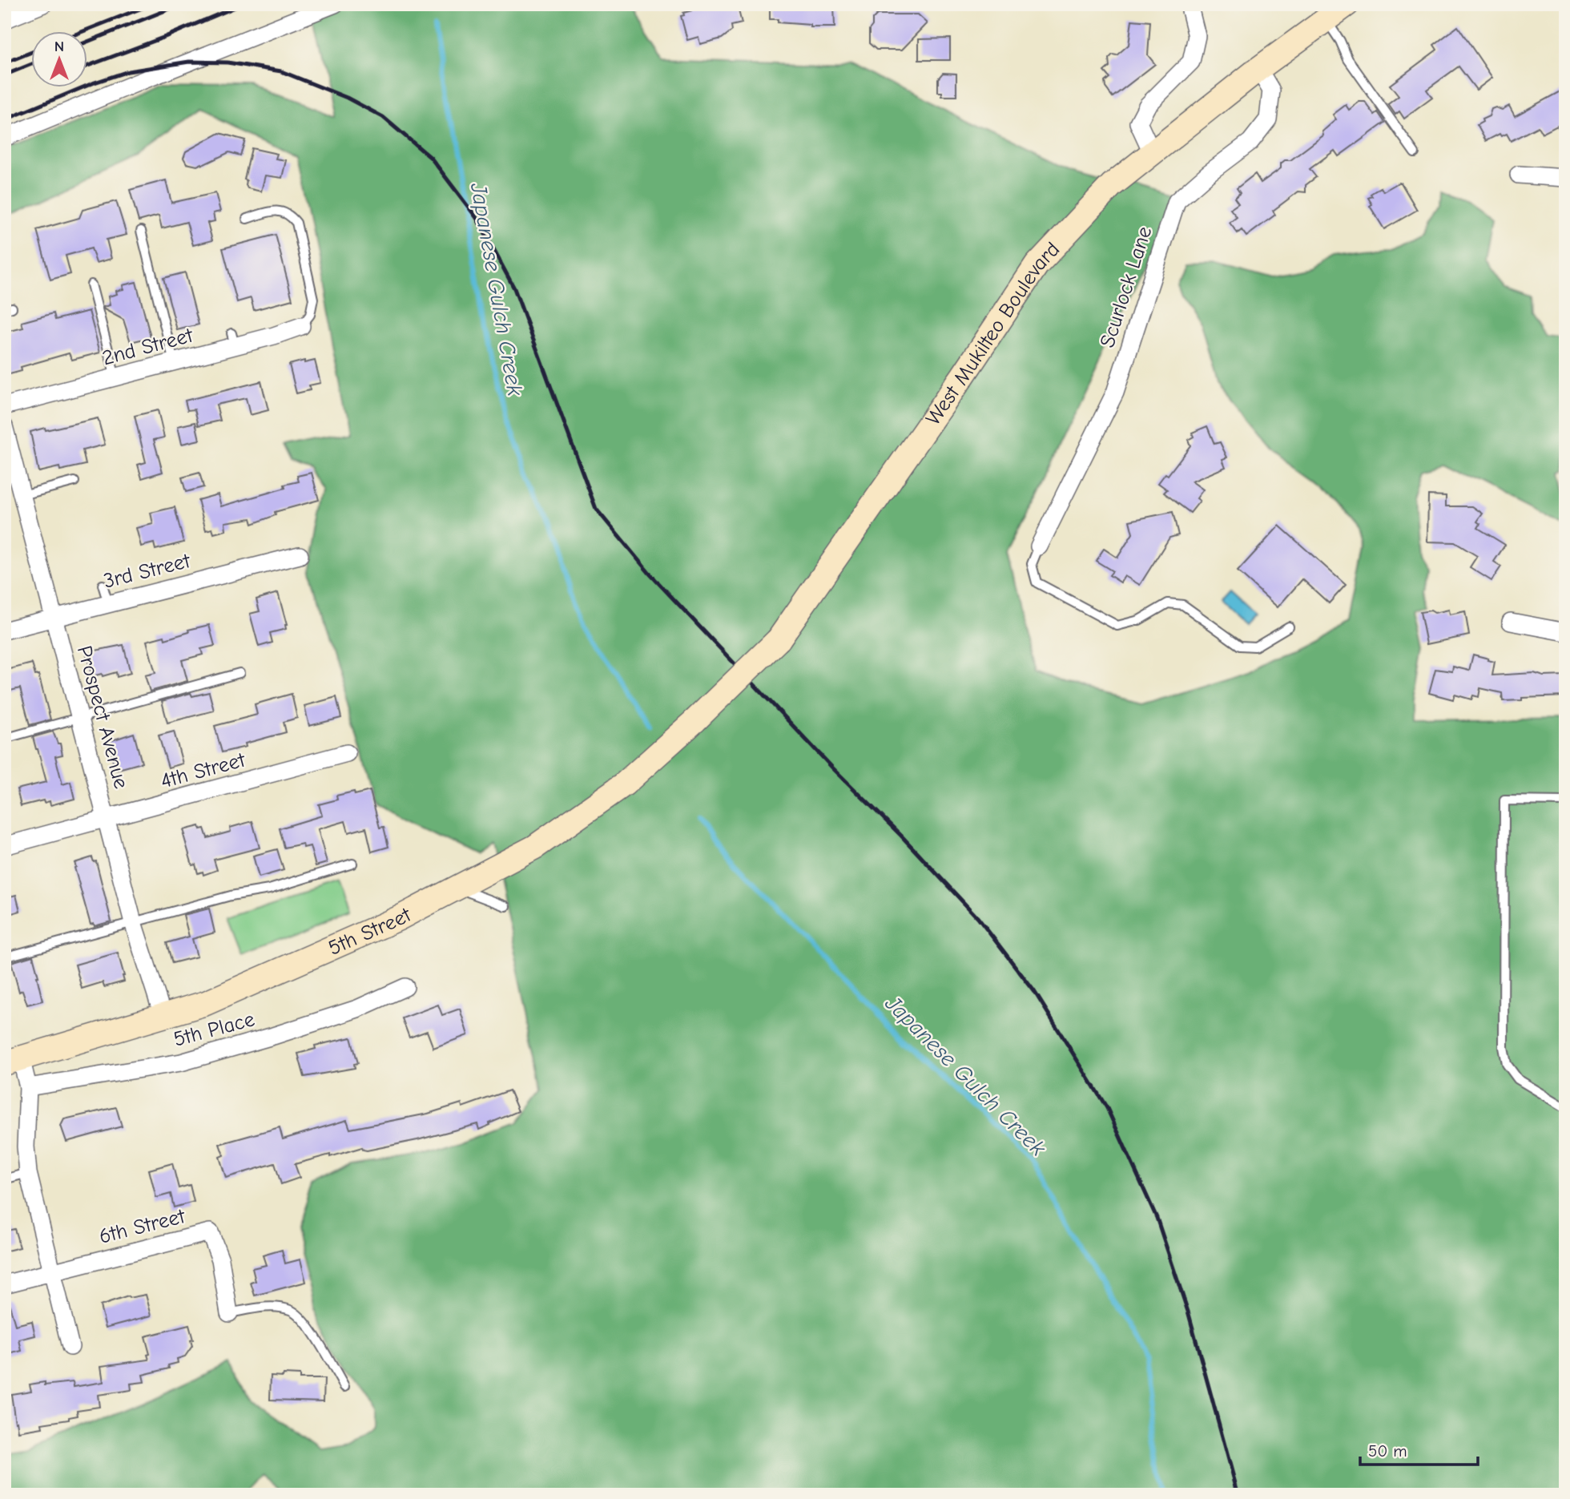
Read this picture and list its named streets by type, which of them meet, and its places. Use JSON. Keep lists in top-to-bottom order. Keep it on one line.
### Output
{"streets":{"main road":["West Mukilteo Boulevard","5th Street"],"street":["Scurlock Lane","2nd Street","3rd Street","Prospect Avenue","4th Street","5th Place","6th Street"]},"crossings":[["Scurlock Lane","West Mukilteo Boulevard"],["West Mukilteo Boulevard","5th Street"],["3rd Street","Prospect Avenue"],["Prospect Avenue","4th Street"],["Prospect Avenue","5th Street"]],"water":["Japanese Gulch Creek"],"scale_bar":"50 m","north":"top"}
